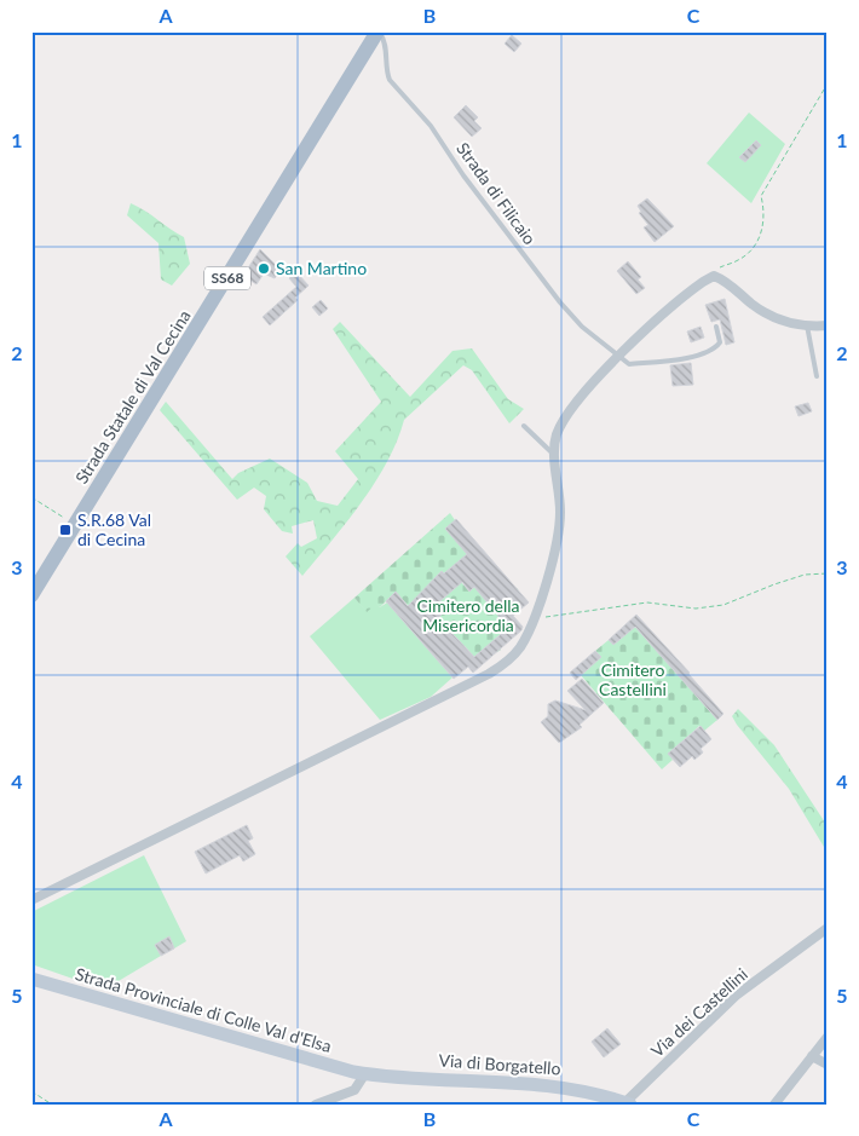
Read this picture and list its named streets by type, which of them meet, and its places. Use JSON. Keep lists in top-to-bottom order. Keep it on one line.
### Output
{"streets":{"main road":["SS68","Strada Statale di Val Cecina","Strada Provinciale di Colle Val d'Elsa","Via di Borgatello"],"street":["Via dei Castellini"],"lane":["Strada di Filicaio"]},"crossings":[["Strada di Filicaio","Strada Statale di Val Cecina"],["Strada Provinciale di Colle Val d'Elsa","Via di Borgatello"],["Via dei Castellini","Via di Borgatello"]],"parks":["Cimitero della Misericordia","Cimitero Castellini"],"places":{"other":["San Martino"],"transit":["S.R.68 Val di Cecina"]},"grid":{"columns":["A","B","C"],"rows":["1","2","3","4","5"]}}
